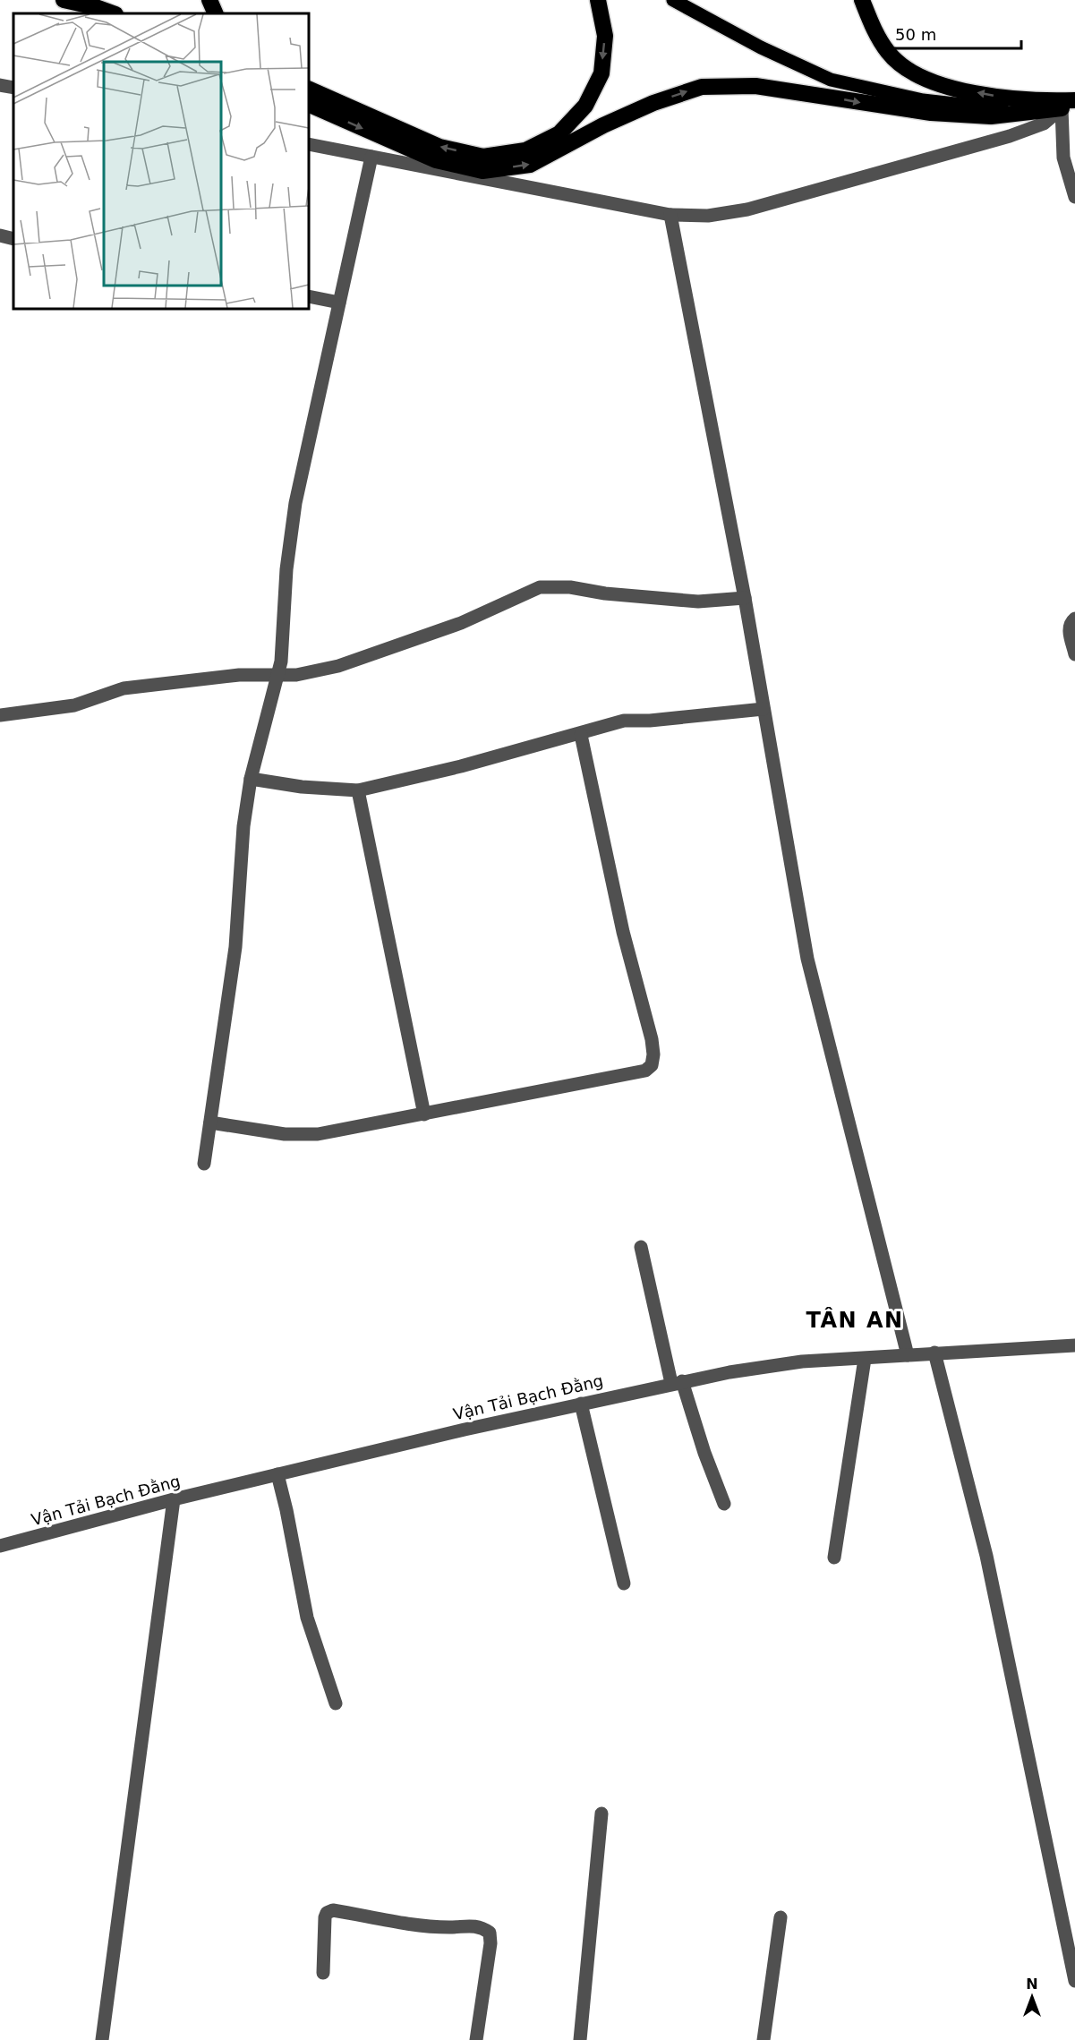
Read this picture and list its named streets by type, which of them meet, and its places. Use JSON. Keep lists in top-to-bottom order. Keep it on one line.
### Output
{"streets":{"street":["Vận Tải Bạch Đằng"]},"districts":["TÂN AN"],"scale_bar":"50 m","north":"top"}
